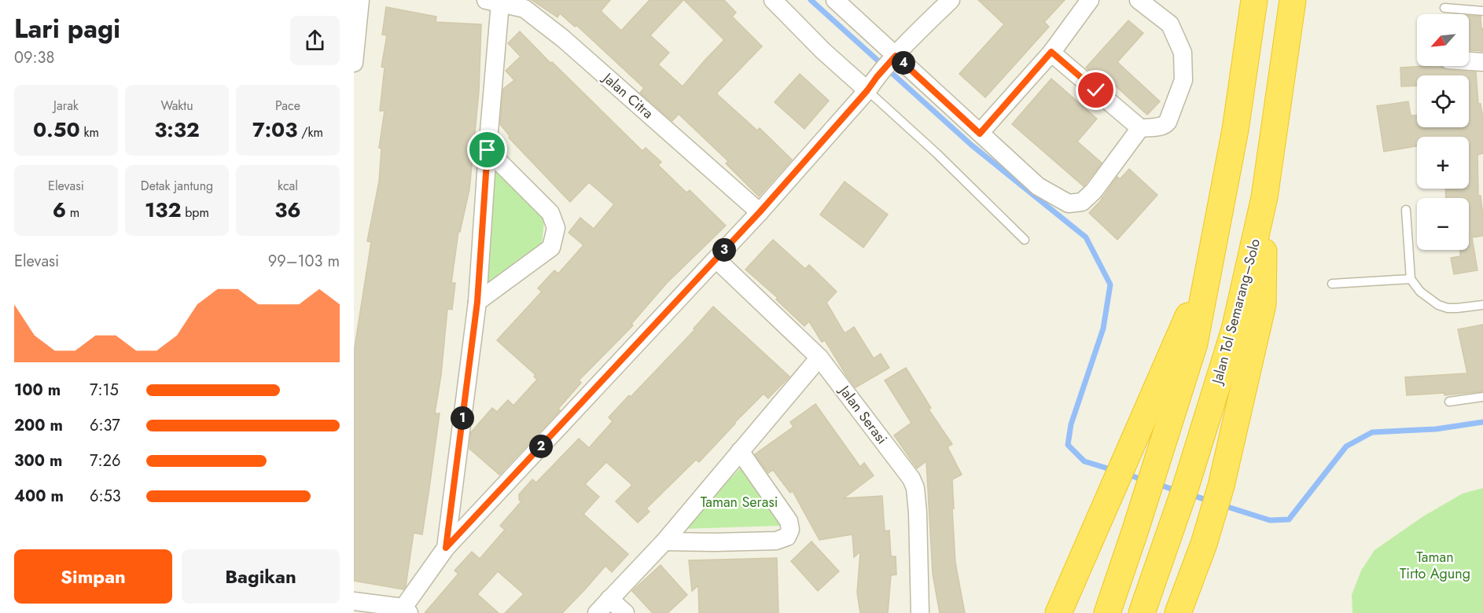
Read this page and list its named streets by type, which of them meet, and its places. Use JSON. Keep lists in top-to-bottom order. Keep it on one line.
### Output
{"streets":{"highway":["Jalan Tol Semarang–Solo"],"street":["Jalan Citra","Jalan Serasi"]},"parks":["Taman Serasi","Taman Tirto Agung"],"north":"bottom left","page":{"heading":["Lari pagi","09:38"],"map_buttons":["+","−"],"pins":["4","3","1","2"],"stats":[["Jarak","0.50 km"],["Waktu","3:32"],["Pace","7:03 /km"],["Elevasi","6 m"],["Detak jantung","132 bpm"],["kcal","36"]],"chart":["Elevasi","99–103 m"],"list":[{"name":"100 m","note":"7:15"},{"name":"200 m","note":"6:37"},{"name":"300 m","note":"7:26"},{"name":"400 m","note":"6:53"}],"buttons":["Simpan","Bagikan"]}}
